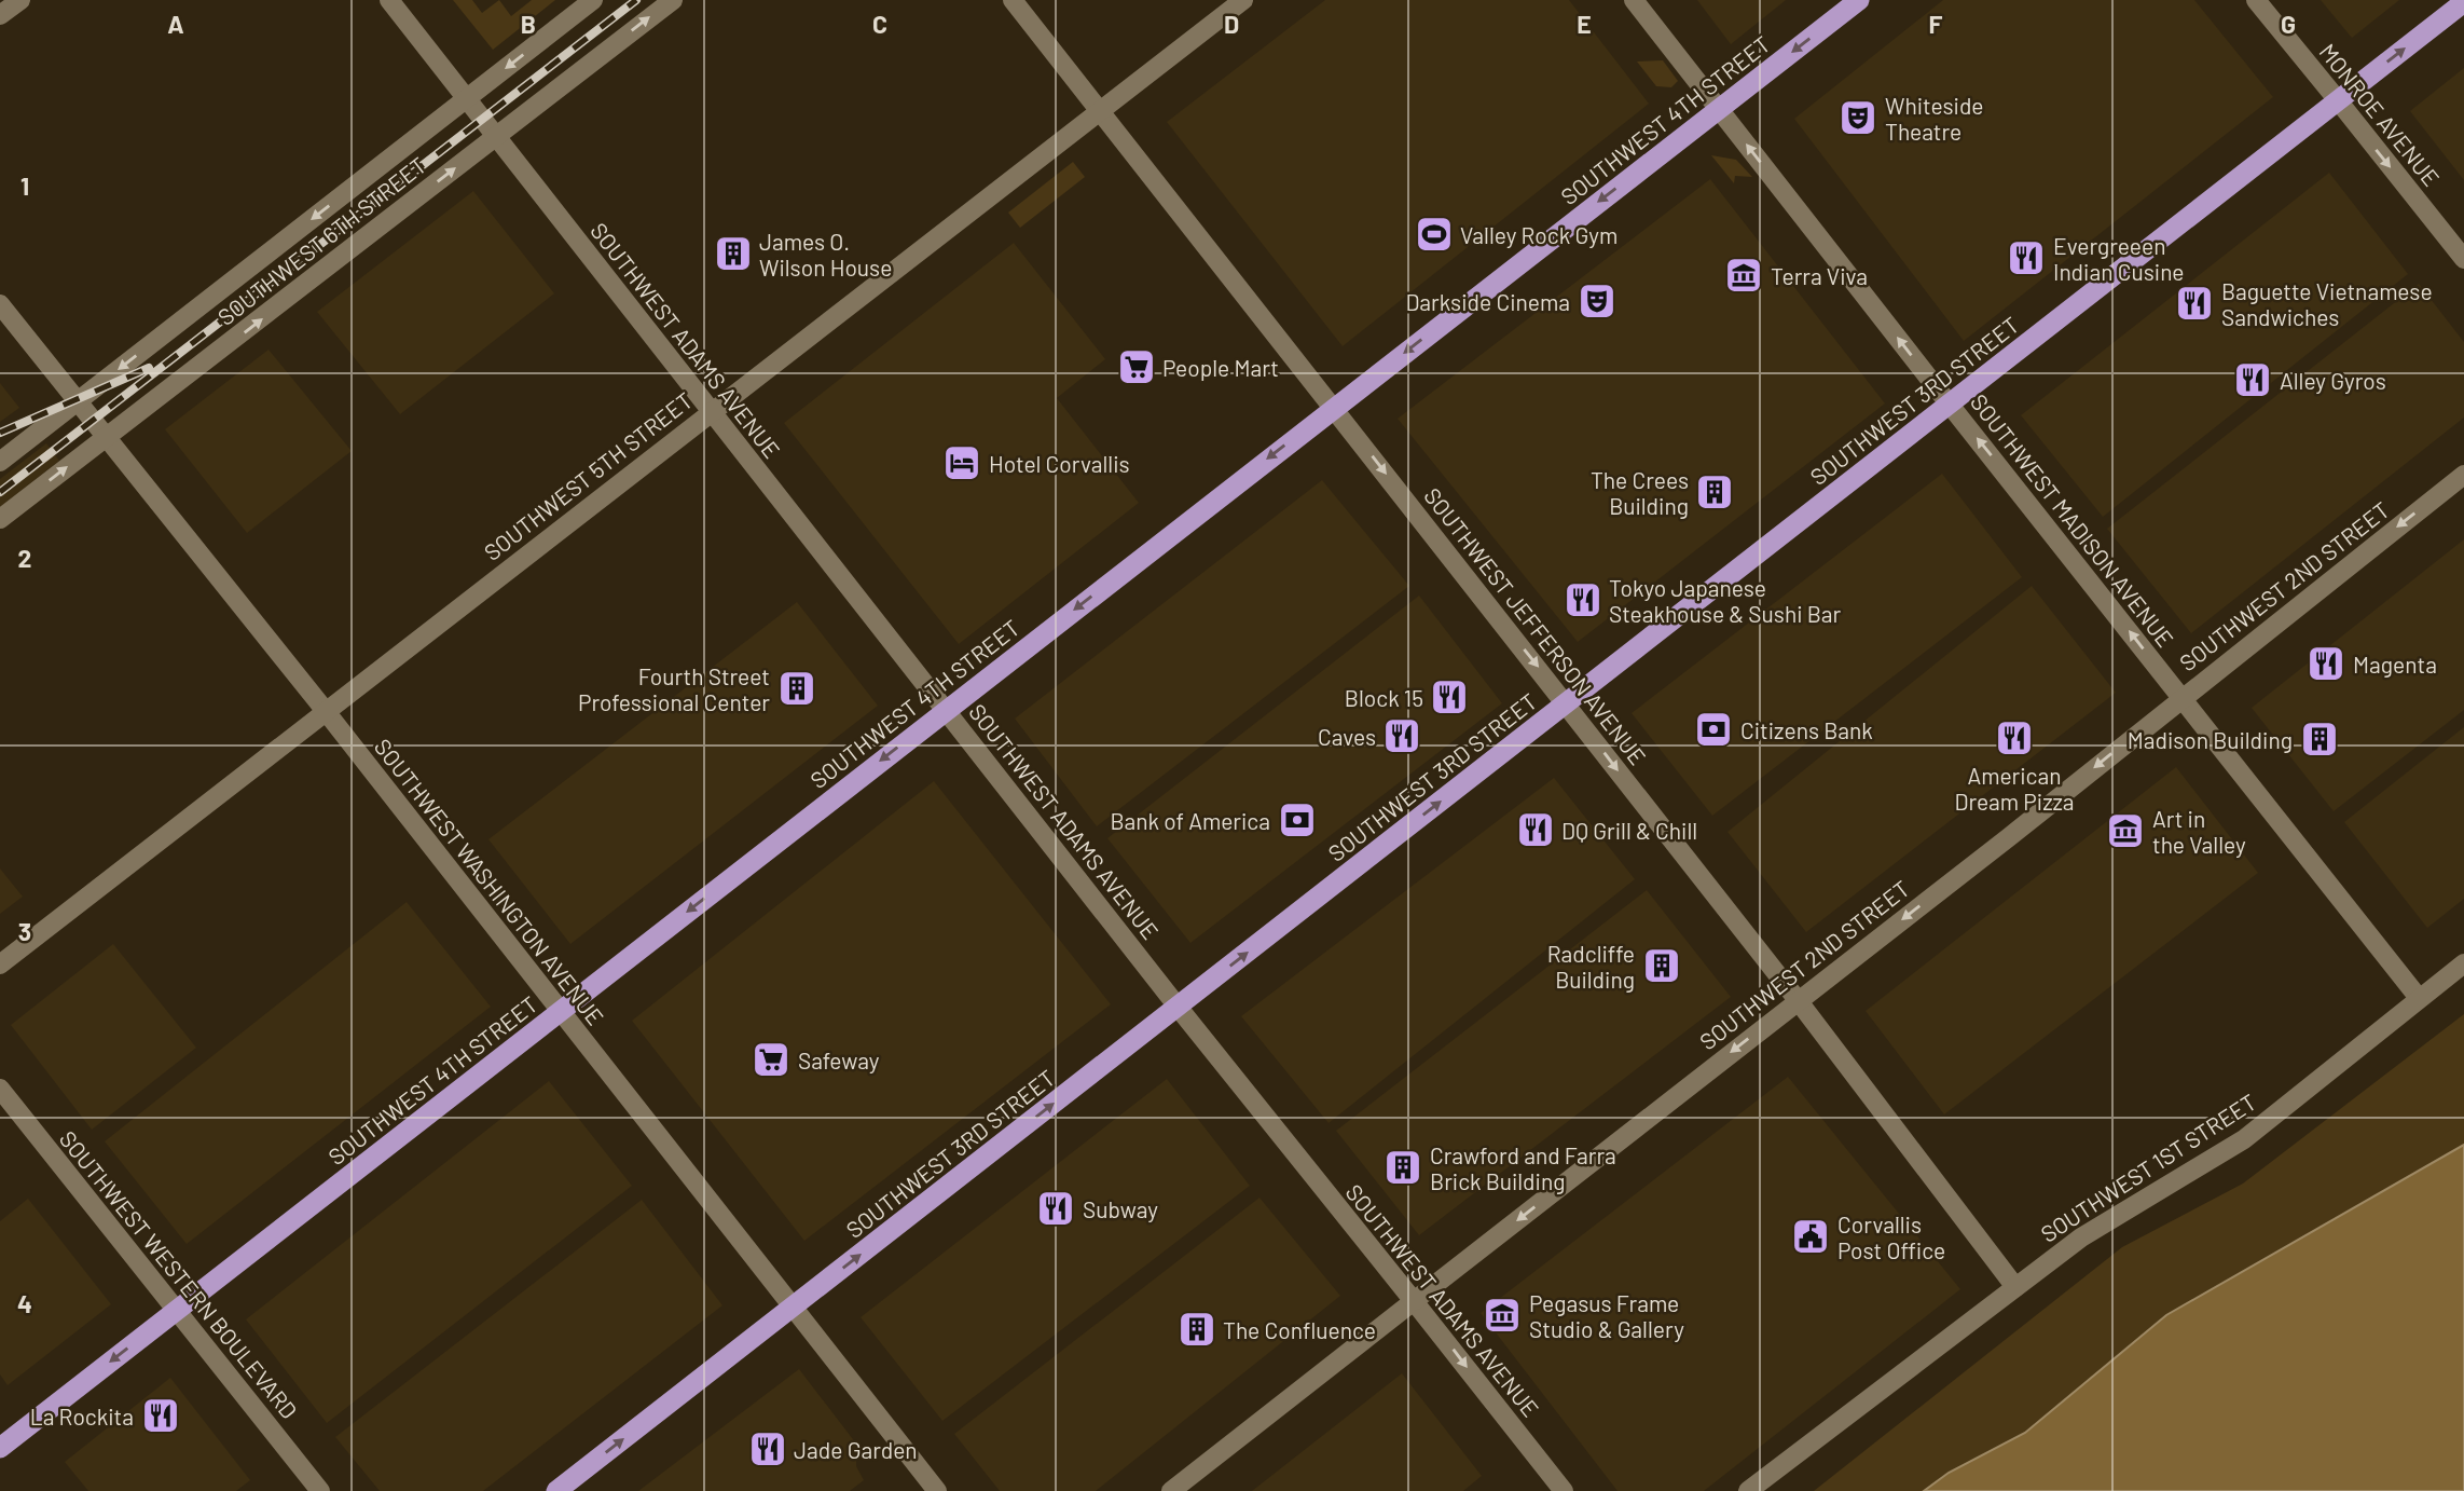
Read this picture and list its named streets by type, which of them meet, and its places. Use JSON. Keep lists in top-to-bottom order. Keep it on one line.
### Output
{"streets":{"highway":["SOUTHWEST 4TH STREET","SOUTHWEST 3RD STREET"],"street":["MONROE AVENUE","SOUTHWEST 6TH STREET","SOUTHWEST ADAMS AVENUE","SOUTHWEST 5TH STREET","SOUTHWEST MADISON AVENUE","SOUTHWEST 2ND STREET","SOUTHWEST JEFFERSON AVENUE","SOUTHWEST WASHINGTON AVENUE","SOUTHWEST 1ST STREET","SOUTHWEST WESTERN BOULEVARD"]},"crossings":[["MONROE AVENUE","SOUTHWEST 3RD STREET"],["SOUTHWEST 4TH STREET","SOUTHWEST ADAMS AVENUE"],["SOUTHWEST 4TH STREET","SOUTHWEST MADISON AVENUE"],["SOUTHWEST 4TH STREET","SOUTHWEST JEFFERSON AVENUE"],["SOUTHWEST 4TH STREET","SOUTHWEST WASHINGTON AVENUE"],["SOUTHWEST 4TH STREET","SOUTHWEST WESTERN BOULEVARD"],["SOUTHWEST 6TH STREET","SOUTHWEST ADAMS AVENUE"],["SOUTHWEST 6TH STREET","SOUTHWEST WASHINGTON AVENUE"],["SOUTHWEST ADAMS AVENUE","SOUTHWEST 3RD STREET"],["SOUTHWEST ADAMS AVENUE","SOUTHWEST 5TH STREET"],["SOUTHWEST ADAMS AVENUE","SOUTHWEST 2ND STREET"],["SOUTHWEST 3RD STREET","SOUTHWEST MADISON AVENUE"],["SOUTHWEST 3RD STREET","SOUTHWEST JEFFERSON AVENUE"],["SOUTHWEST 3RD STREET","SOUTHWEST WASHINGTON AVENUE"],["SOUTHWEST 5TH STREET","SOUTHWEST JEFFERSON AVENUE"],["SOUTHWEST 5TH STREET","SOUTHWEST WASHINGTON AVENUE"],["SOUTHWEST MADISON AVENUE","SOUTHWEST 2ND STREET"],["SOUTHWEST MADISON AVENUE","SOUTHWEST 1ST STREET"],["SOUTHWEST 2ND STREET","SOUTHWEST JEFFERSON AVENUE"],["SOUTHWEST JEFFERSON AVENUE","SOUTHWEST 1ST STREET"]],"one_way":["MONROE AVENUE","SOUTHWEST 4TH STREET","SOUTHWEST 3RD STREET","SOUTHWEST MADISON AVENUE","SOUTHWEST 2ND STREET","SOUTHWEST JEFFERSON AVENUE"],"places":{"theatre":["Whiteside Theatre","Darkside Cinema"],"sports":["Valley Rock Gym"],"building":["James O. Wilson House","The Crees Building","Fourth Street Professional Center","Madison Building","Radcliffe Building","Crawford and Farra Brick Building","The Confluence"],"restaurant":["Evergreeen Indian Cusine","Baguette Vietnamese Sandwiches","Alley Gyros","Tokyo Japanese Steakhouse & Sushi Bar","Magenta","Block 15","Caves","American Dream Pizza","DQ Grill & Chill","Subway","La Rockita","Jade Garden"],"museum":["Terra Viva","Art in the Valley","Pegasus Frame Studio & Gallery"],"supermarket":["People Mart","Safeway"],"hotel":["Hotel Corvallis"],"bank":["Citizens Bank","Bank of America"],"public building":["Corvallis Post Office"]},"grid":{"columns":["A","B","C","D","E","F","G"],"rows":["1","2","3","4"]}}
